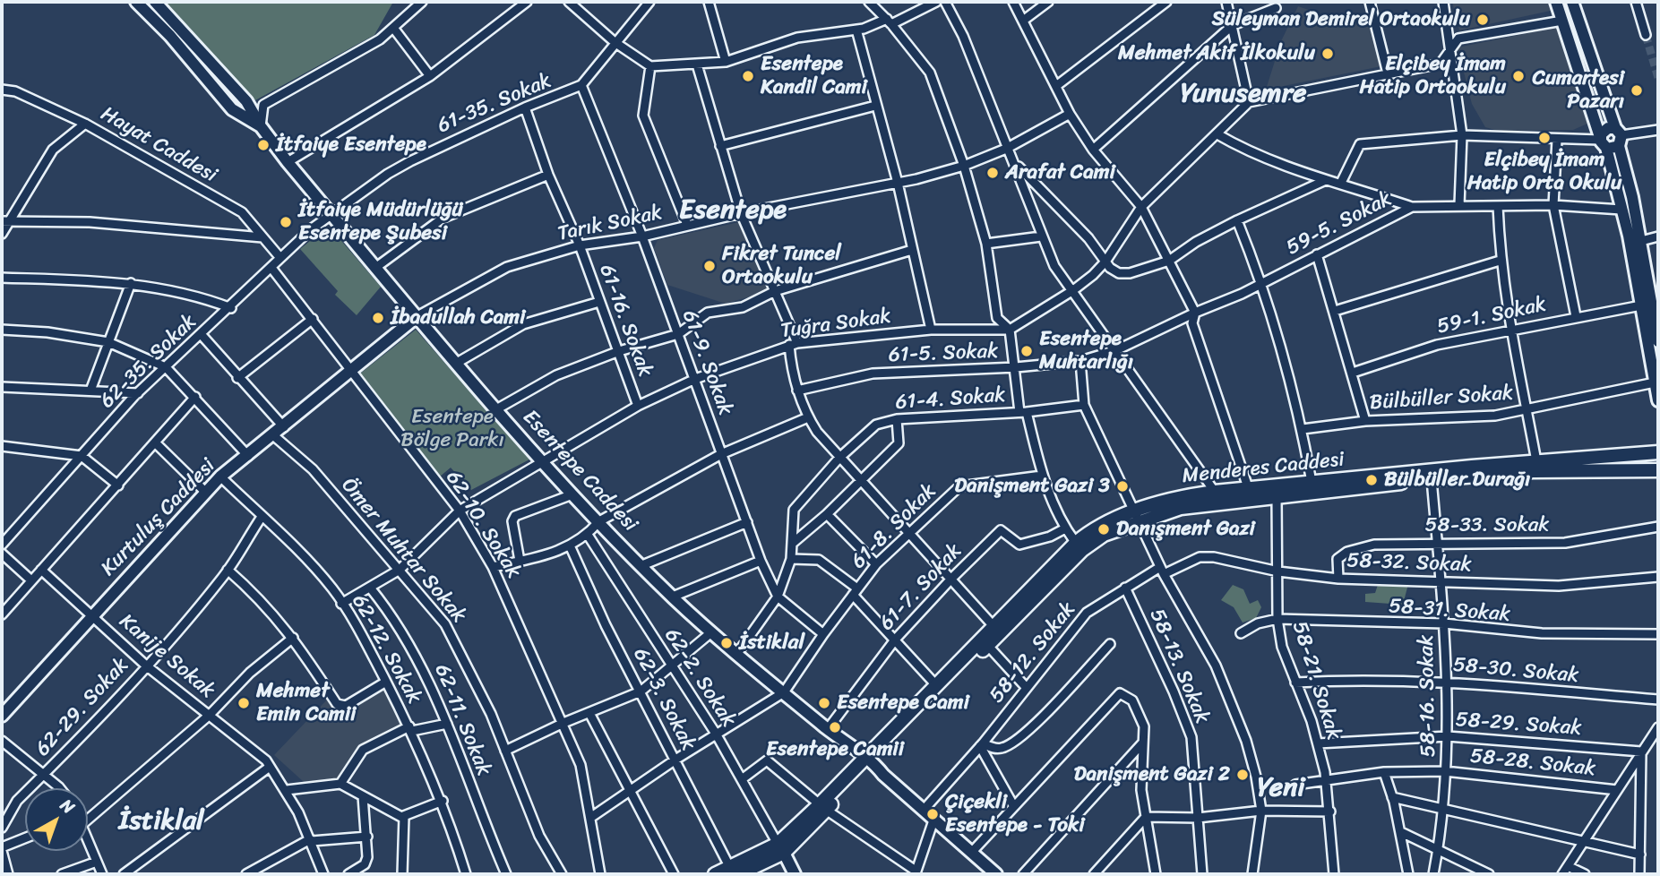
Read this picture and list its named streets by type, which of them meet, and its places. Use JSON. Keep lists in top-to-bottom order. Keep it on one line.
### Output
{"streets":{"main road":["Menderes Caddesi"],"street":["61-35. Sokak","Hayat Caddesi","Tarık Sokak","59-5. Sokak","59-1. Sokak","61-16. Sokak","Tuğra Sokak","61-5. Sokak","62-35. Sokak","61-9. Sokak","Bülbüller Sokak","61-4. Sokak","Esentepe Caddesi","Kurtuluş Caddesi","62-10. Sokak","58-33. Sokak","61-8. Sokak","Ömer Muhtar Sokak","58-32. Sokak","61-7. Sokak","58-31. Sokak","62-12. Sokak","58-12. Sokak","Kanije Sokak","58-13. Sokak","58-30. Sokak","62-2. Sokak","58-21. Sokak","58-16. Sokak","62-3. Sokak","62-29. Sokak","62-11. Sokak","58-29. Sokak","58-28. Sokak"]},"crossings":[["61-35. Sokak","61-16. Sokak"],["61-35. Sokak","62-35. Sokak"],["61-35. Sokak","61-9. Sokak"],["61-35. Sokak","Esentepe Caddesi"],["Hayat Caddesi","62-35. Sokak"],["Tarık Sokak","61-16. Sokak"],["Tarık Sokak","61-9. Sokak"],["Tarık Sokak","Esentepe Caddesi"],["Tarık Sokak","Kurtuluş Caddesi"],["59-5. Sokak","61-5. Sokak"],["61-16. Sokak","Tuğra Sokak"],["Tuğra Sokak","61-9. Sokak"],["Tuğra Sokak","Esentepe Caddesi"],["Tuğra Sokak","62-10. Sokak"],["Tuğra Sokak","Ömer Muhtar Sokak"],["Tuğra Sokak","62-12. Sokak"],["Tuğra Sokak","62-11. Sokak"],["62-35. Sokak","Esentepe Caddesi"],["62-35. Sokak","62-10. Sokak"],["61-9. Sokak","61-4. Sokak"],["61-9. Sokak","61-8. Sokak"],["61-4. Sokak","Esentepe Caddesi"],["Menderes Caddesi","Esentepe Caddesi"],["Menderes Caddesi","58-21. Sokak"],["Menderes Caddesi","58-16. Sokak"],["Esentepe Caddesi","Kurtuluş Caddesi"],["Esentepe Caddesi","61-8. Sokak"],["Esentepe Caddesi","61-7. Sokak"],["Esentepe Caddesi","58-12. Sokak"],["Kurtuluş Caddesi","62-10. Sokak"],["Kurtuluş Caddesi","Ömer Muhtar Sokak"],["Kurtuluş Caddesi","62-12. Sokak"],["Kurtuluş Caddesi","Kanije Sokak"],["58-33. Sokak","58-32. Sokak"],["58-33. Sokak","58-16. Sokak"],["58-32. Sokak","58-12. Sokak"],["58-32. Sokak","58-21. Sokak"],["58-32. Sokak","58-16. Sokak"],["58-31. Sokak","58-21. Sokak"],["58-31. Sokak","58-16. Sokak"],["62-12. Sokak","62-29. Sokak"],["58-12. Sokak","58-13. Sokak"],["Kanije Sokak","62-29. Sokak"],["58-30. Sokak","58-21. Sokak"],["58-30. Sokak","58-16. Sokak"],["58-21. Sokak","58-29. Sokak"],["58-21. Sokak","58-28. Sokak"],["58-16. Sokak","58-29. Sokak"],["58-16. Sokak","58-28. Sokak"]],"districts":["Yunusemre","Esentepe","Yeni","İstiklal"],"parks":["Esentepe Bölge Parkı"],"places":["Süleyman Demirel Ortaokulu","Mehmet Akif İlkokulu","Esentepe Kandil Cami","Elçibey İmam Hatip Ortaokulu","Cumartesi Pazarı","Elçibey İmam Hatip Orta Okulu","İtfaiye Esentepe","Arafat Cami","İtfaiye Müdürlüğü Esentepe Şubesi","Fikret Tuncel Ortaokulu","İbadullah Cami","Esentepe Muhtarlığı","Bülbüller Durağı","Danişment Gazi 3","Danışment Gazi","İstiklal","Mehmet Emin Camii","Esentepe Cami","Esentepe Camii","Danişment Gazi 2","Çiçekli Esentepe - Toki"],"north":"top right"}
